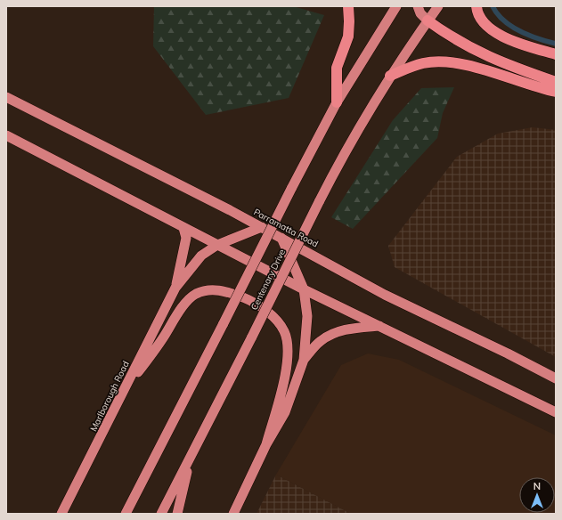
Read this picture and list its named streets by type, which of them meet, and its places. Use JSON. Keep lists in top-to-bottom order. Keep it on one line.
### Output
{"streets":{"highway":["Parramatta Road","Centenary Drive","Marlborough Road"]},"crossings":[["Parramatta Road","Marlborough Road"]],"north":"top"}
